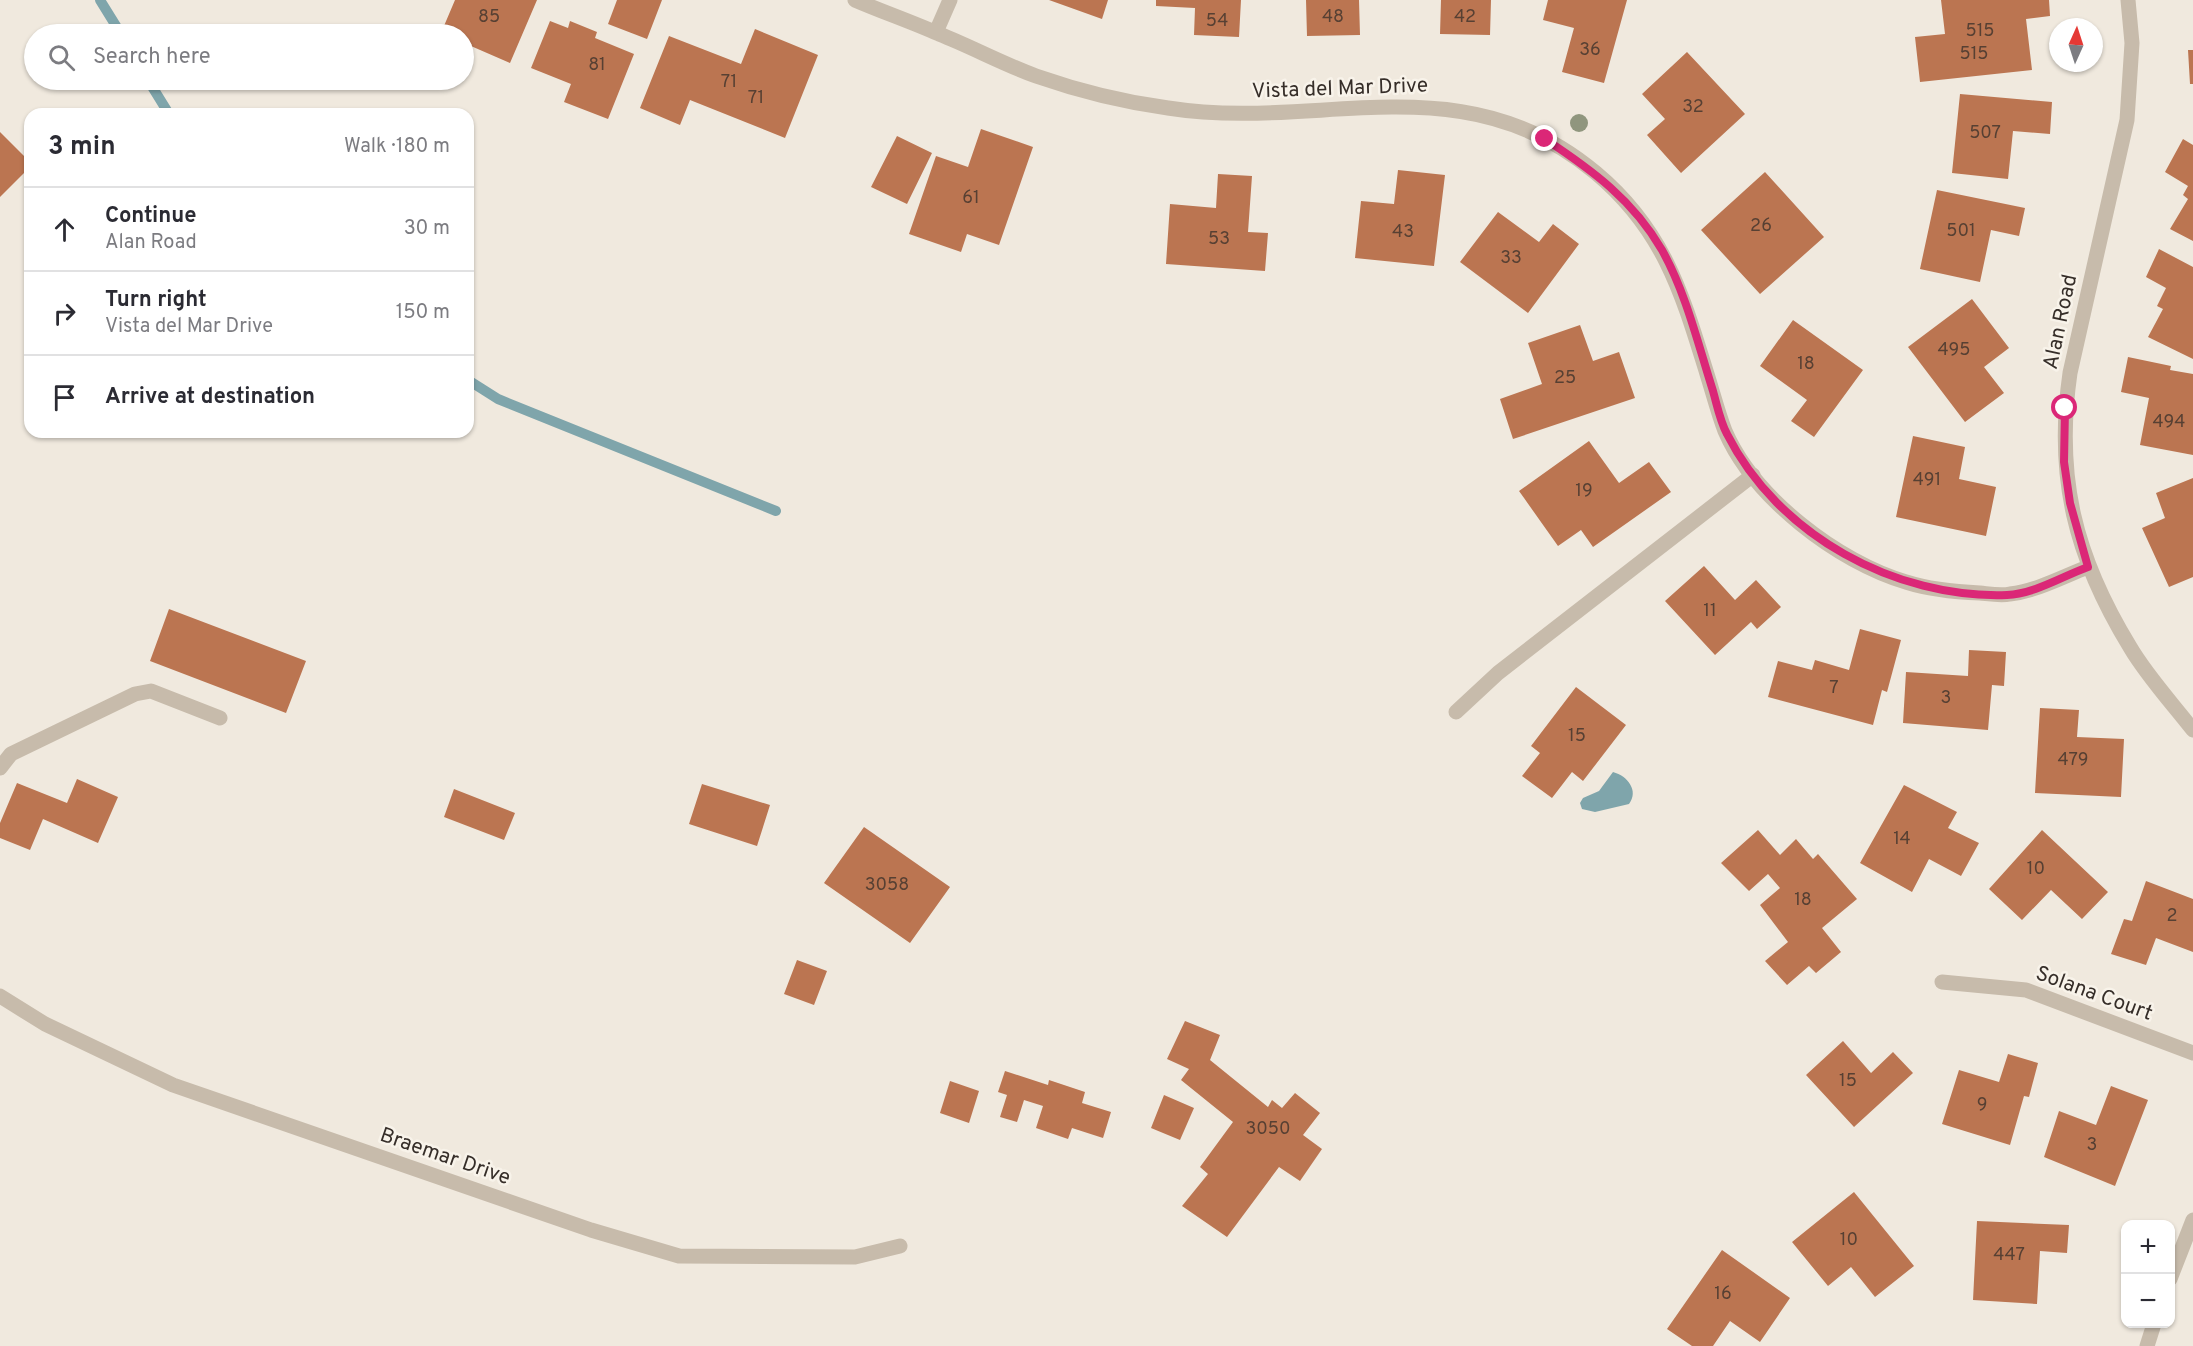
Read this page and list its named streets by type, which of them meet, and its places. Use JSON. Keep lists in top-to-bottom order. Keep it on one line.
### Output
{"streets":{"street":["Vista del Mar Drive","Alan Road","Solana Court","Braemar Drive"]},"crossings":[["Vista del Mar Drive","Alan Road"]],"house_numbers":["85","48","42","54","515","36","515","81","71","71","32","507","61","26","501","43","53","33","495","18","25","494","491","19","11","7","3","15","479","14","10","3058","18","2","15","9","3050","3","10","447","16"],"north":"top","page":{"search":"Search here","heading":["3 min","Walk · 180 m"],"list":[["Continue","Alan Road","30 m"],["Turn right","Vista del Mar Drive","150 m"],"Arrive at destination"],"map_buttons":["+","−"]}}
